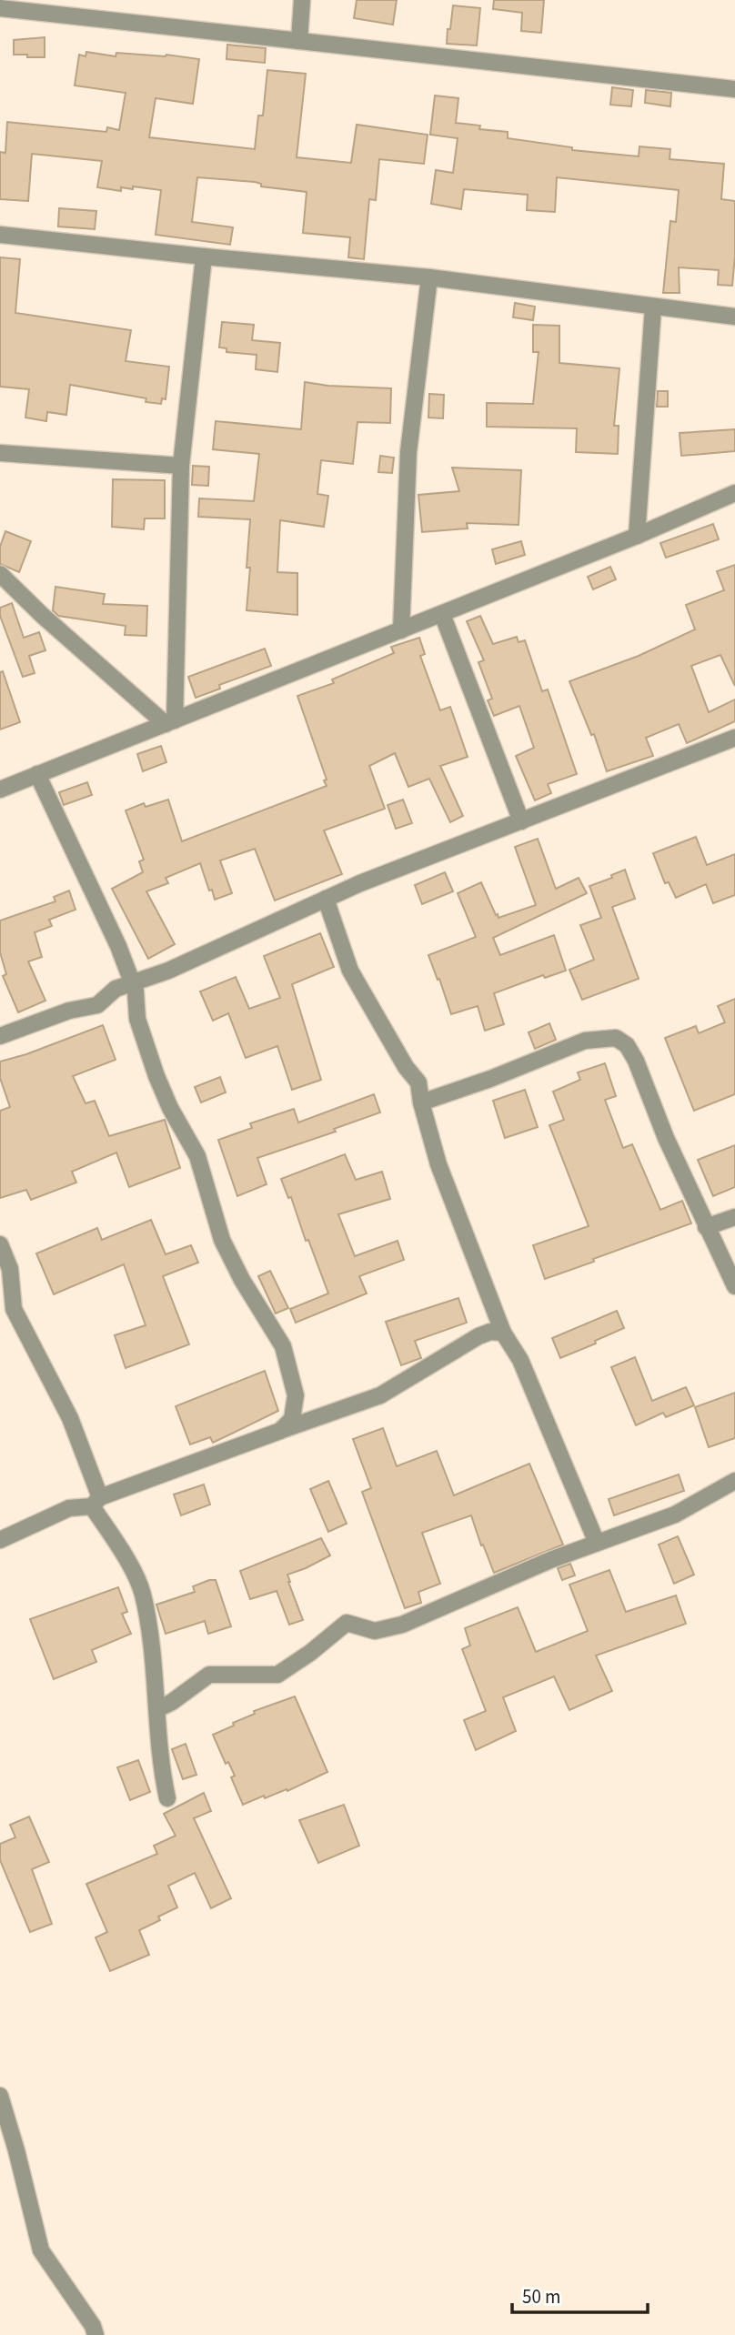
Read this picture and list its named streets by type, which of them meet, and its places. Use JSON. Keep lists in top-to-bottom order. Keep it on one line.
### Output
{"scale_bar":"50 m"}
